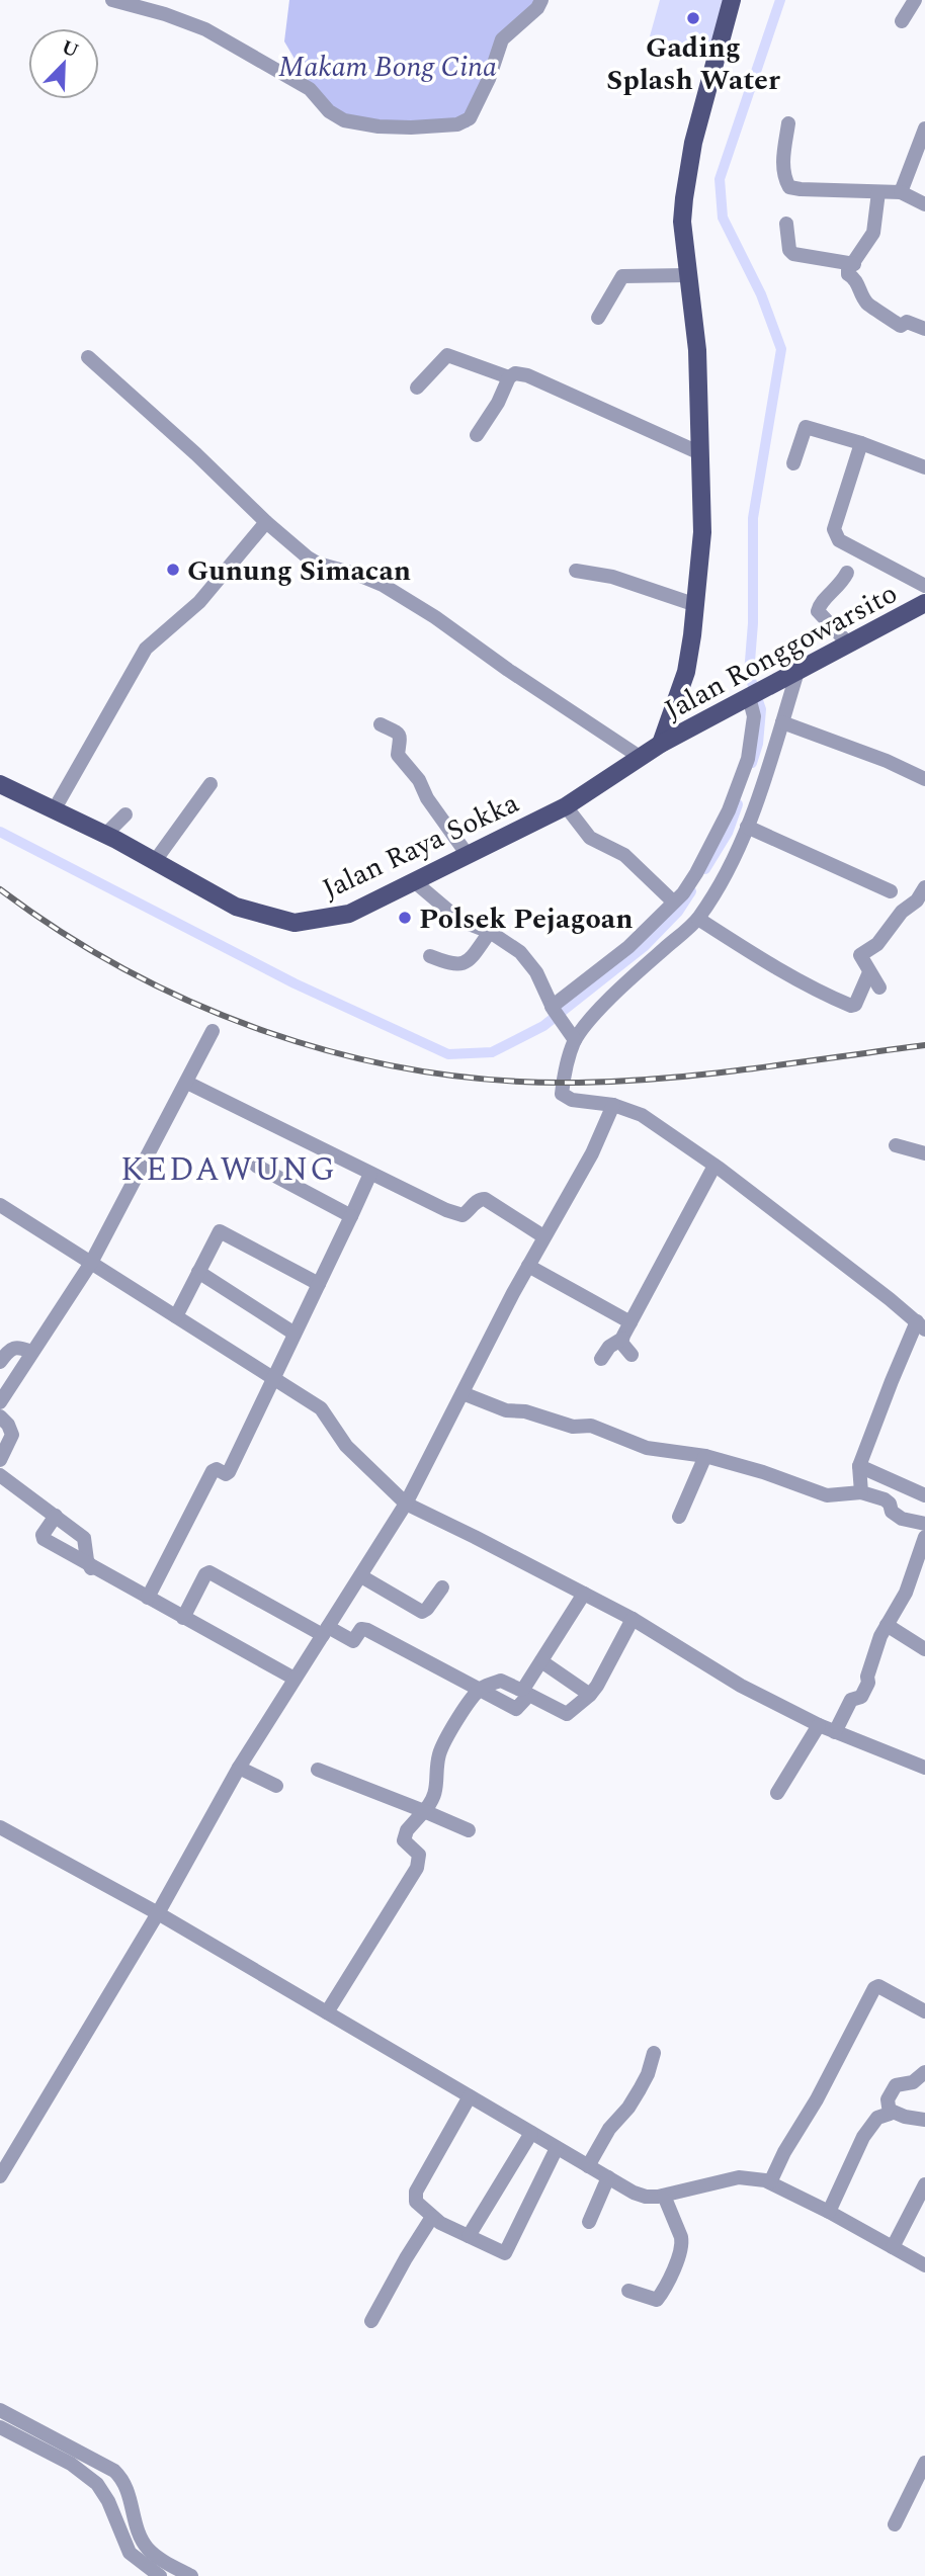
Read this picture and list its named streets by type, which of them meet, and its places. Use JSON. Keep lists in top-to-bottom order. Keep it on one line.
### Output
{"streets":{"main road":["Jalan Ronggowarsito","Jalan Raya Sokka"]},"crossings":[["Jalan Ronggowarsito","Jalan Raya Sokka"]],"districts":["KEDAWUNG"],"parks":["Makam Bong Cina"],"places":["Gading Splash Water","Gunung Simacan","Polsek Pejagoan"],"north":"top right"}
